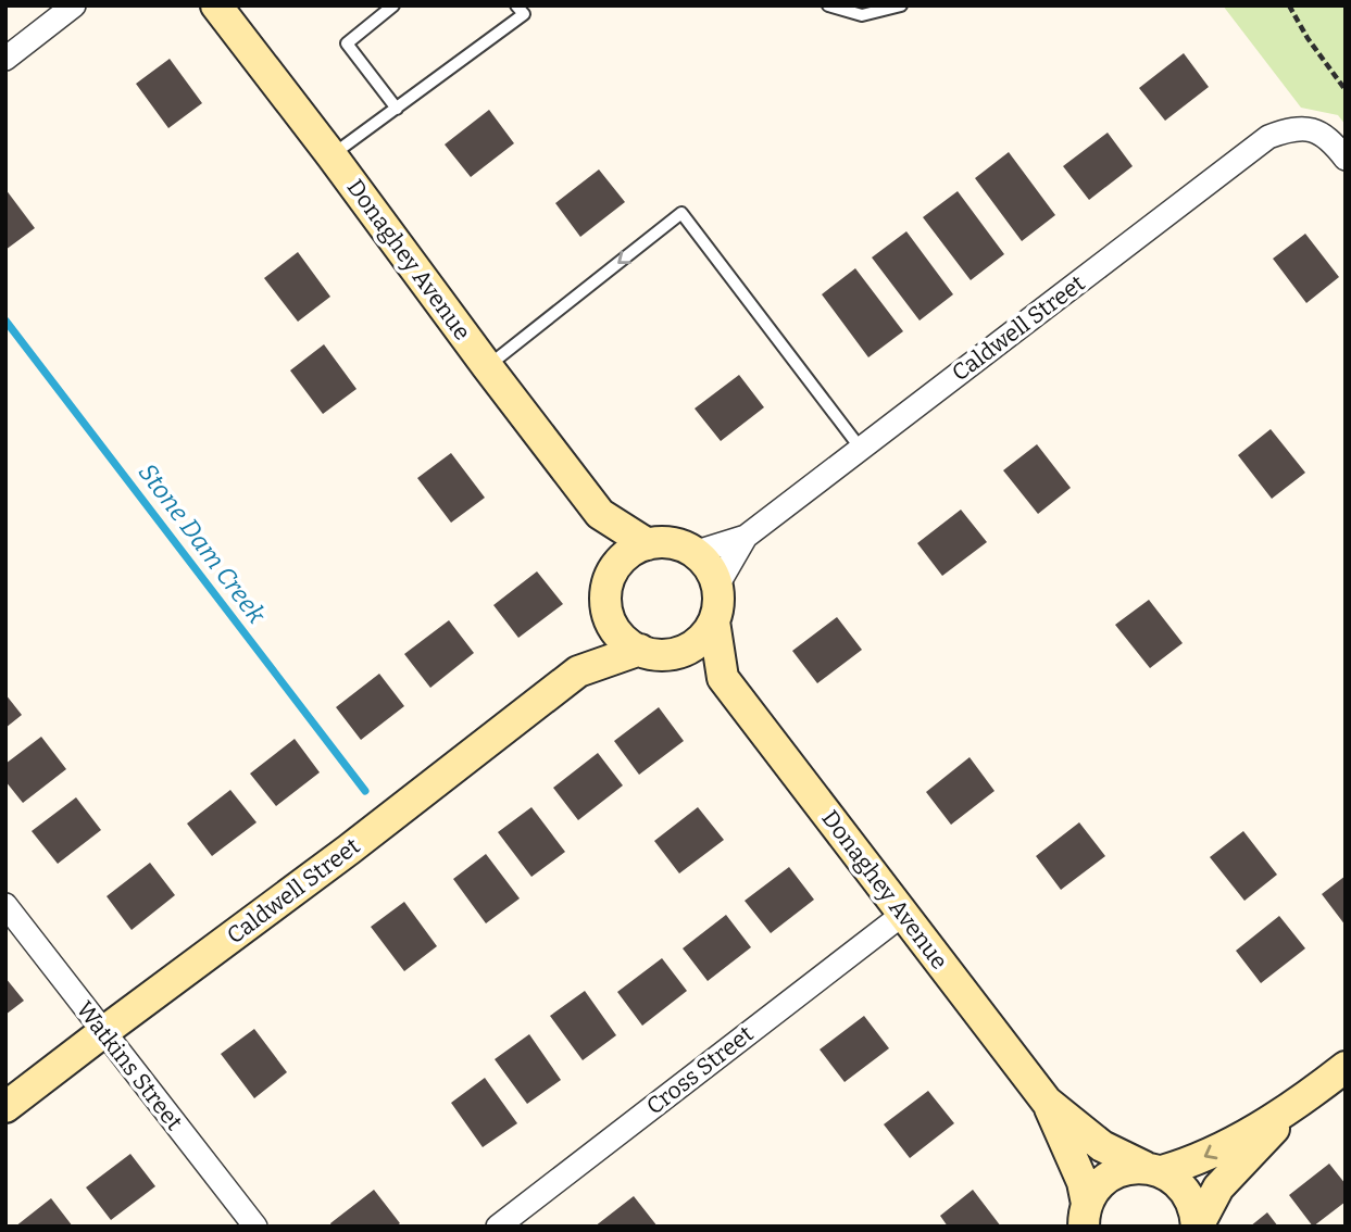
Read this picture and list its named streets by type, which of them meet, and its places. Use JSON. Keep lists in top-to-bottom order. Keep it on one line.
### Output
{"streets":{"main road":["Donaghey Avenue","Caldwell Street"],"street":["Watkins Street","Cross Street"]},"crossings":[["Donaghey Avenue","Caldwell Street"],["Donaghey Avenue","Cross Street"],["Caldwell Street","Watkins Street"]],"water":["Stone Dam Creek"]}
